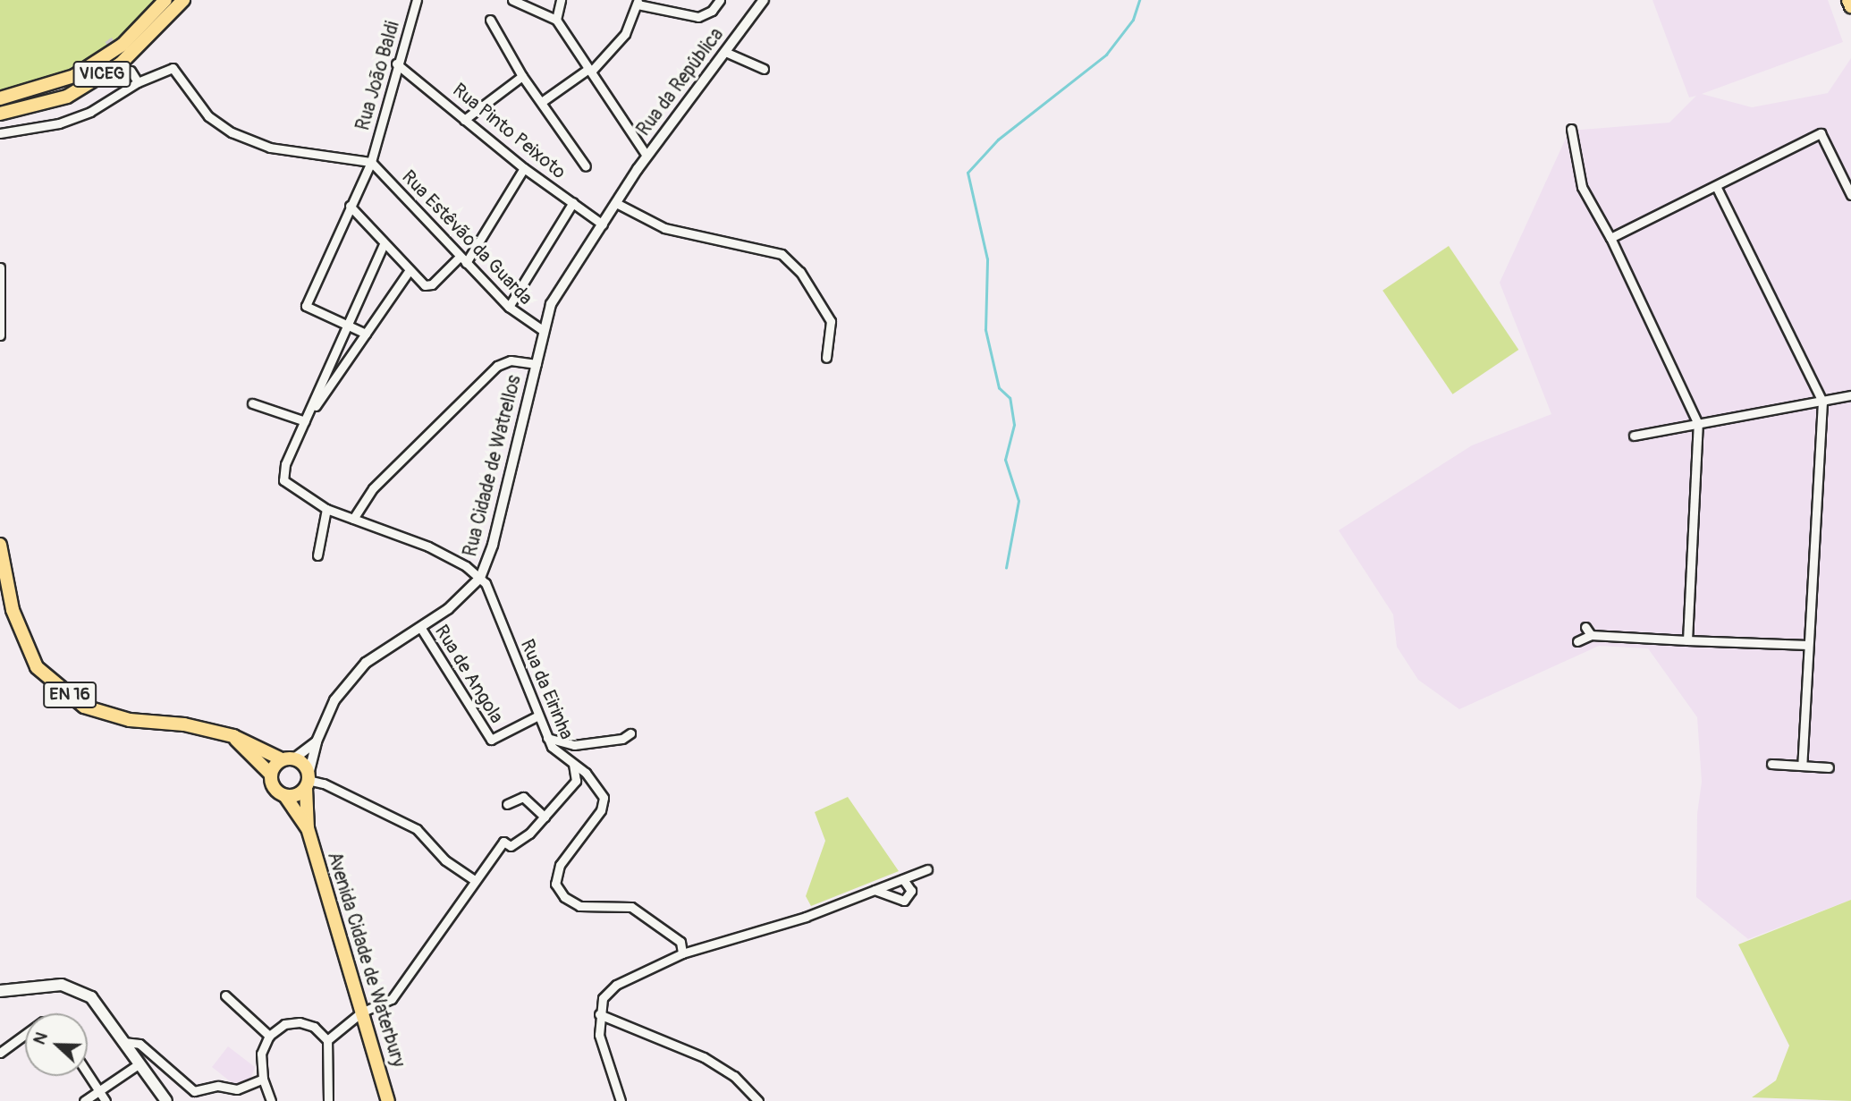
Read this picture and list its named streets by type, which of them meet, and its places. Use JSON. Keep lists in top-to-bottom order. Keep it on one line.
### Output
{"streets":{"main road":["VICEG","EN 16","Avenida Cidade de Waterbury"],"street":["Rua João Baldi","Rua da República","Rua Pinto Peixoto","Rua Estêvão da Guarda","Rua Cidade de Watrellos","Rua de Angola","Rua da Eirinha"]},"crossings":[["Rua João Baldi","Rua Pinto Peixoto"],["Rua João Baldi","Rua Estêvão da Guarda"],["Rua da República","Rua Cidade de Watrellos"],["Rua Pinto Peixoto","Rua Cidade de Watrellos"],["Rua Estêvão da Guarda","Rua Cidade de Watrellos"],["Rua Cidade de Watrellos","Rua da Eirinha"],["Rua de Angola","Rua da Eirinha"]],"north":"left"}
